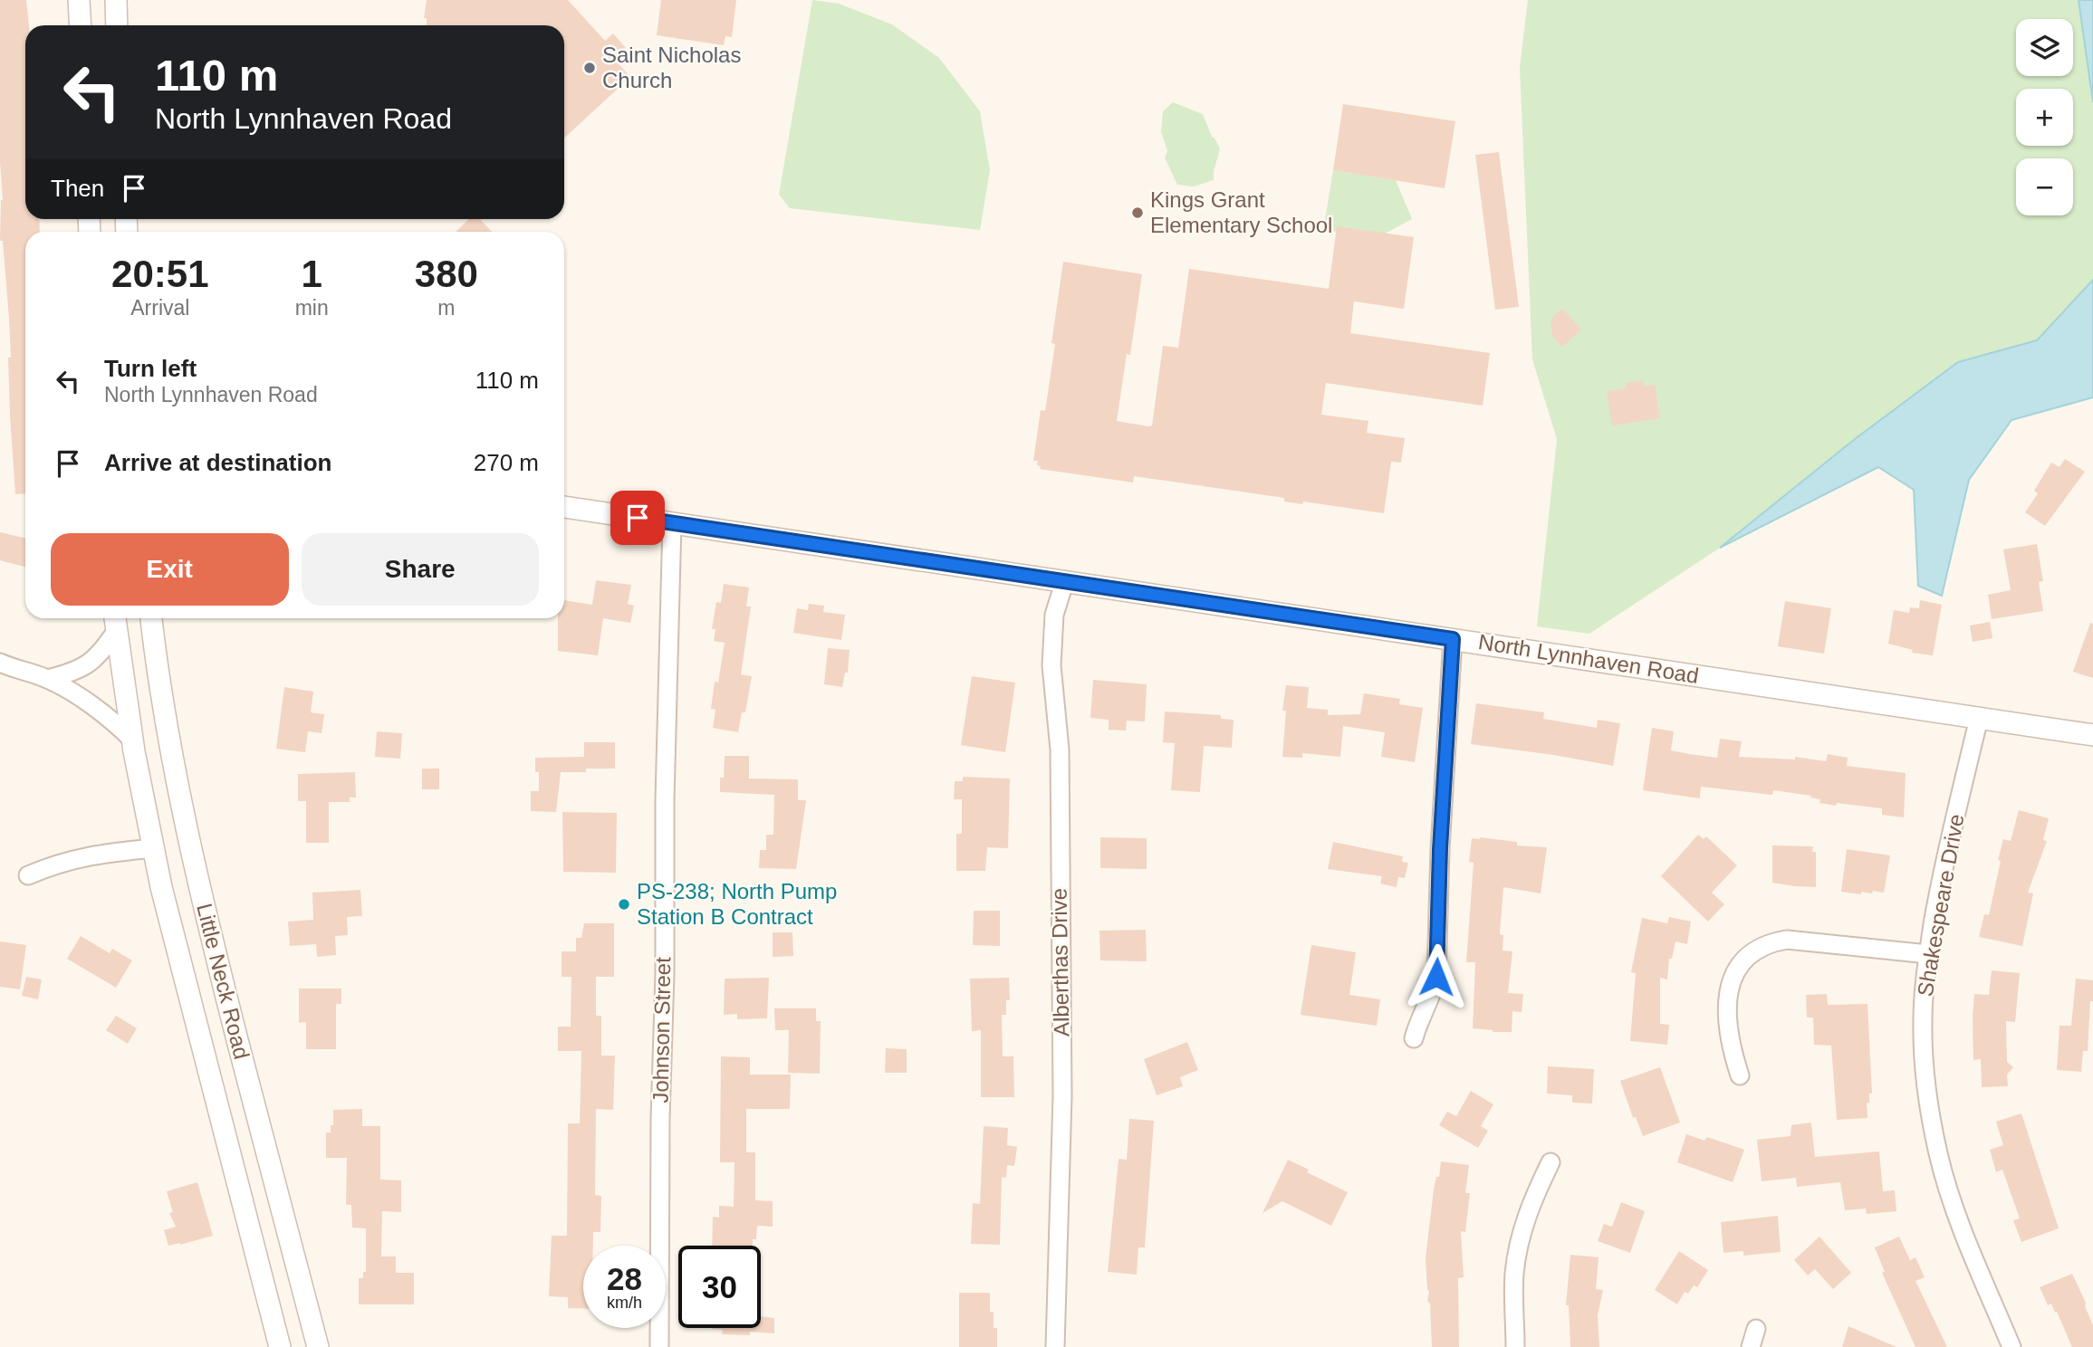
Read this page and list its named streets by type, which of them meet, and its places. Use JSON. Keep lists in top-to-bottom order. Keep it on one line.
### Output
{"streets":{"street":["North Lynnhaven Road","Shakespeare Drive","Alberthas Drive","Little Neck Road","Johnson Street"]},"crossings":[["North Lynnhaven Road","Shakespeare Drive"],["North Lynnhaven Road","Alberthas Drive"],["North Lynnhaven Road","Johnson Street"]],"places":["Saint Nicholas Church","Kings Grant Elementary School","PS-238; North Pump Station B Contract"],"page":{"map_buttons":["+","−"],"turn":["110 m","North Lynnhaven Road"],"then":"Then","eta":["20:51","Arrival","1","min","380","m"],"list":[{"name":"Turn left","note":"North Lynnhaven Road","value":"110 m"},{"name":"Arrive at destination","value":"270 m"}],"buttons":["Exit","Share"],"speed":"28 km/h","limit":"30"}}
